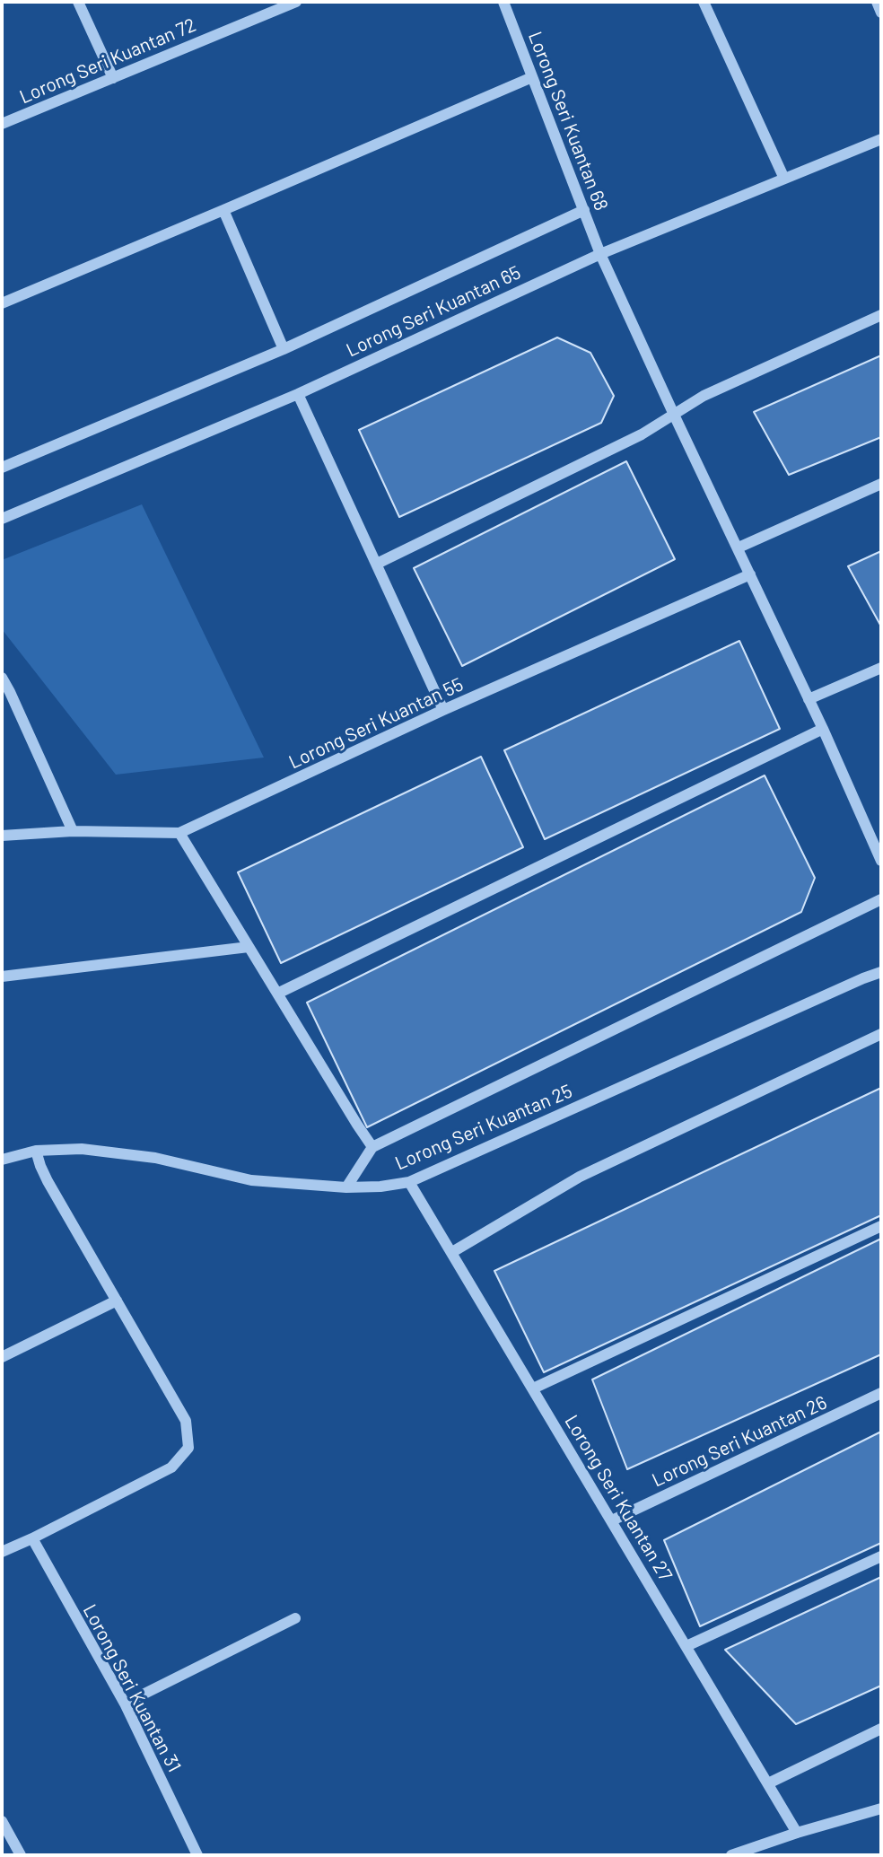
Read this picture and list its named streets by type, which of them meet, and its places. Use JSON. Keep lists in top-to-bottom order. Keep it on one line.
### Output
{"streets":{"street":["Lorong Seri Kuantan 72","Lorong Seri Kuantan 68","Lorong Seri Kuantan 65","Lorong Seri Kuantan 55","Lorong Seri Kuantan 25","Lorong Seri Kuantan 26","Lorong Seri Kuantan 27","Lorong Seri Kuantan 31"]},"crossings":[["Lorong Seri Kuantan 68","Lorong Seri Kuantan 65"],["Lorong Seri Kuantan 68","Lorong Seri Kuantan 55"],["Lorong Seri Kuantan 25","Lorong Seri Kuantan 27"],["Lorong Seri Kuantan 26","Lorong Seri Kuantan 27"]]}
